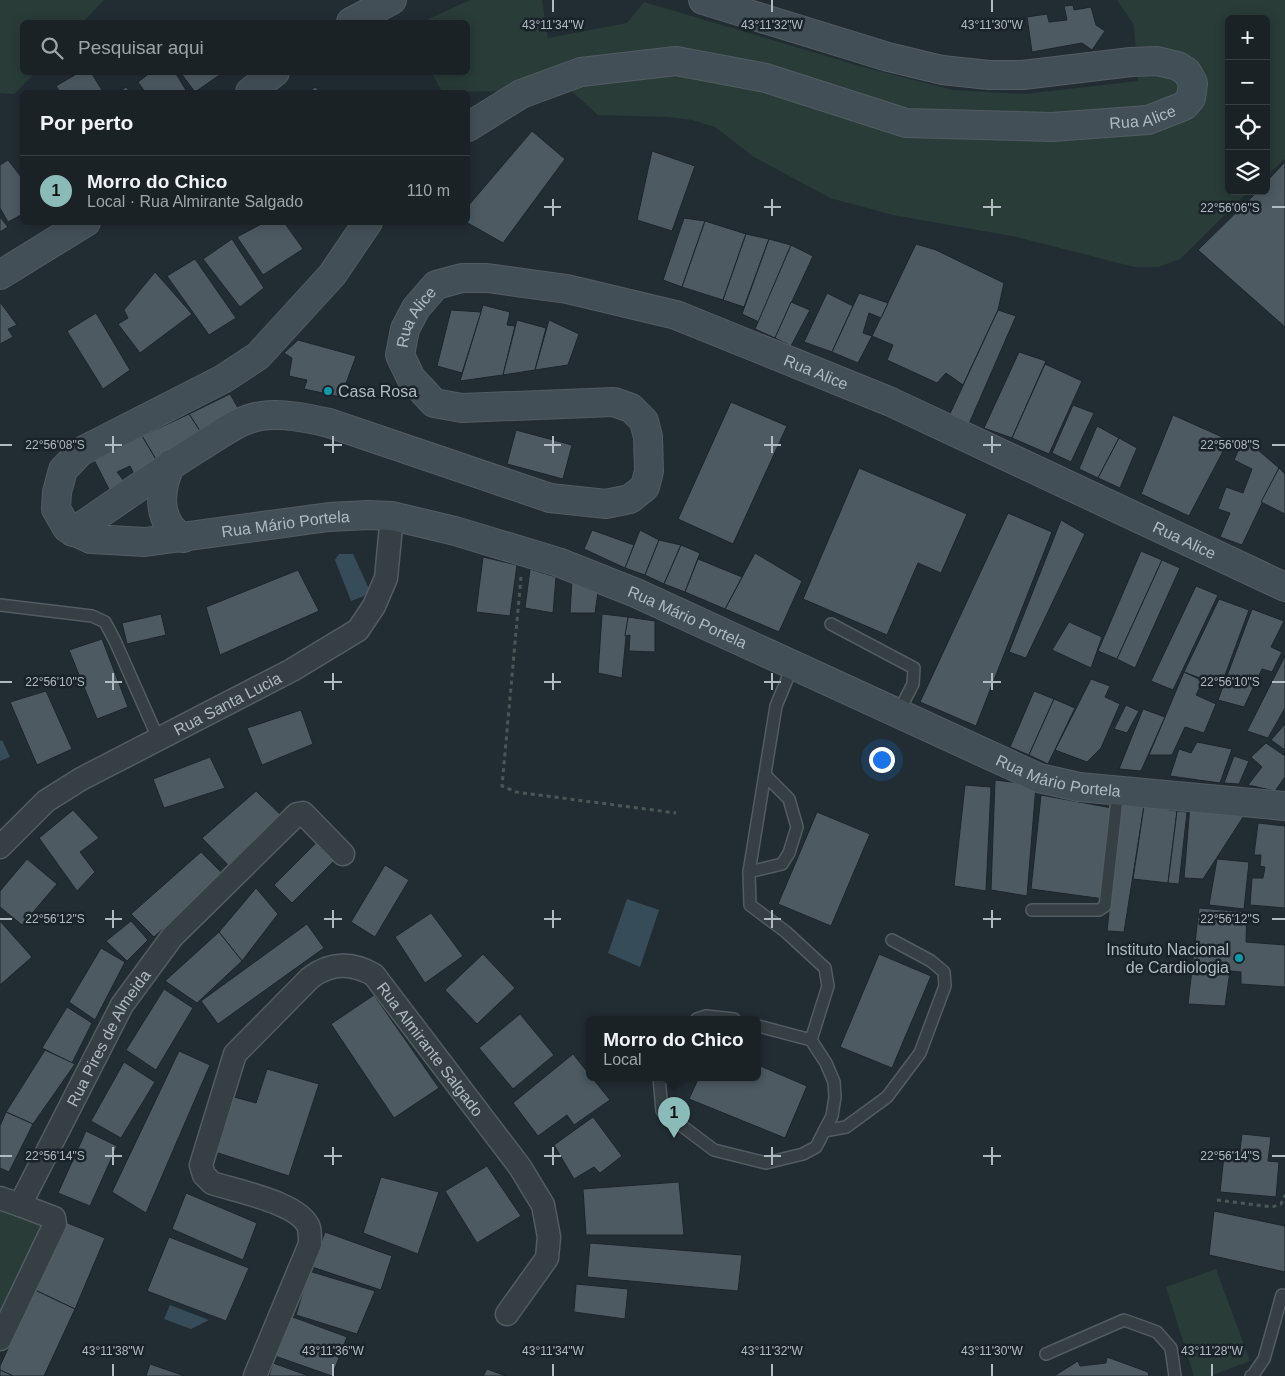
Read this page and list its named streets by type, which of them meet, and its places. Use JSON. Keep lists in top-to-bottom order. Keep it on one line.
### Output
{"streets":{"street":["Rua Alice","Rua Mário Portela","Rua Santa Lucia","Rua Pires de Almeida","Rua Almirante Salgado"]},"crossings":[["Rua Alice","Rua Mário Portela"],["Rua Mário Portela","Rua Santa Lucia"]],"places":["Casa Rosa","Instituto Nacional de Cardiologia"],"page":{"map_buttons":["+","−"],"search":"Pesquisar aqui","heading":"Por perto","list":[{"mark":"1","name":"Morro do Chico","note":"Local · Rua Almirante Salgado","value":"110 m"}],"popup":["Morro do Chico","Local"],"pins":"1"},"coordinates":["43°11'34\"W","43°11'32\"W","43°11'30\"W","22°56'06\"S","22°56'08\"S","22°56'10\"S","22°56'12\"S","22°56'14\"S","43°11'38\"W","43°11'36\"W","43°11'28\"W"]}
